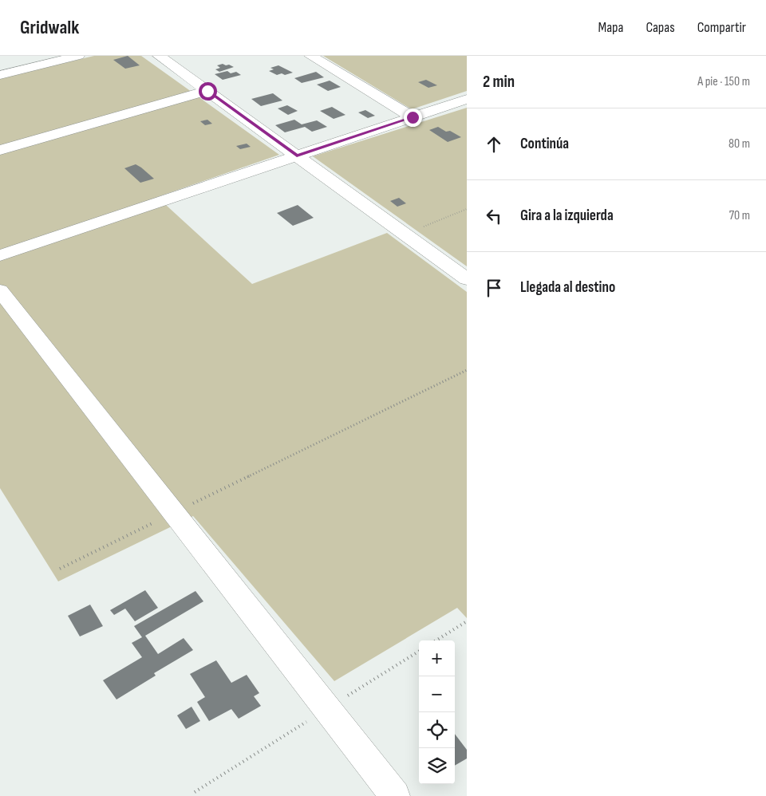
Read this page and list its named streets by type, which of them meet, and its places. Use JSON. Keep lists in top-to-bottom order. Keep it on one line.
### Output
{"page":{"header":"Gridwalk","nav":["Mapa","Capas","Compartir"],"heading":["2 min","A pie · 150 m"],"list":[["Continúa","80 m"],["Gira a la izquierda","70 m"],"Llegada al destino"],"map_buttons":["+","−"]}}
